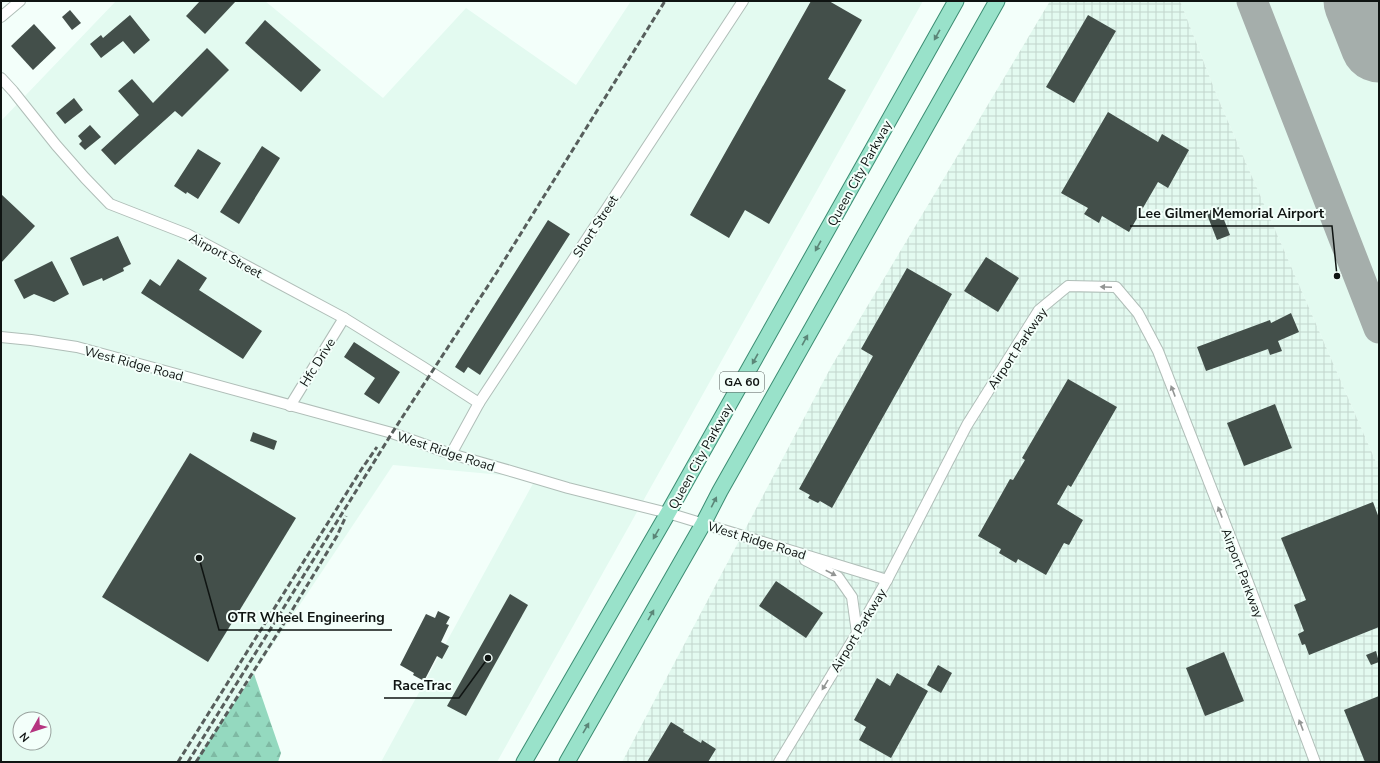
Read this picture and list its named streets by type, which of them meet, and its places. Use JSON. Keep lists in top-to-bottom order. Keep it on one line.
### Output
{"streets":{"main road":["Queen City Parkway","GA 60"],"street":["Short Street","Airport Street","Airport Parkway","Hfc Drive","West Ridge Road"]},"crossings":[["Queen City Parkway","West Ridge Road"],["Short Street","Airport Street"],["Short Street","West Ridge Road"],["Airport Street","Hfc Drive"],["Airport Parkway","West Ridge Road"],["Hfc Drive","West Ridge Road"],["West Ridge Road","GA 60"]],"places":["Lee Gilmer Memorial Airport","OTR Wheel Engineering","RaceTrac"],"north":"bottom left"}
